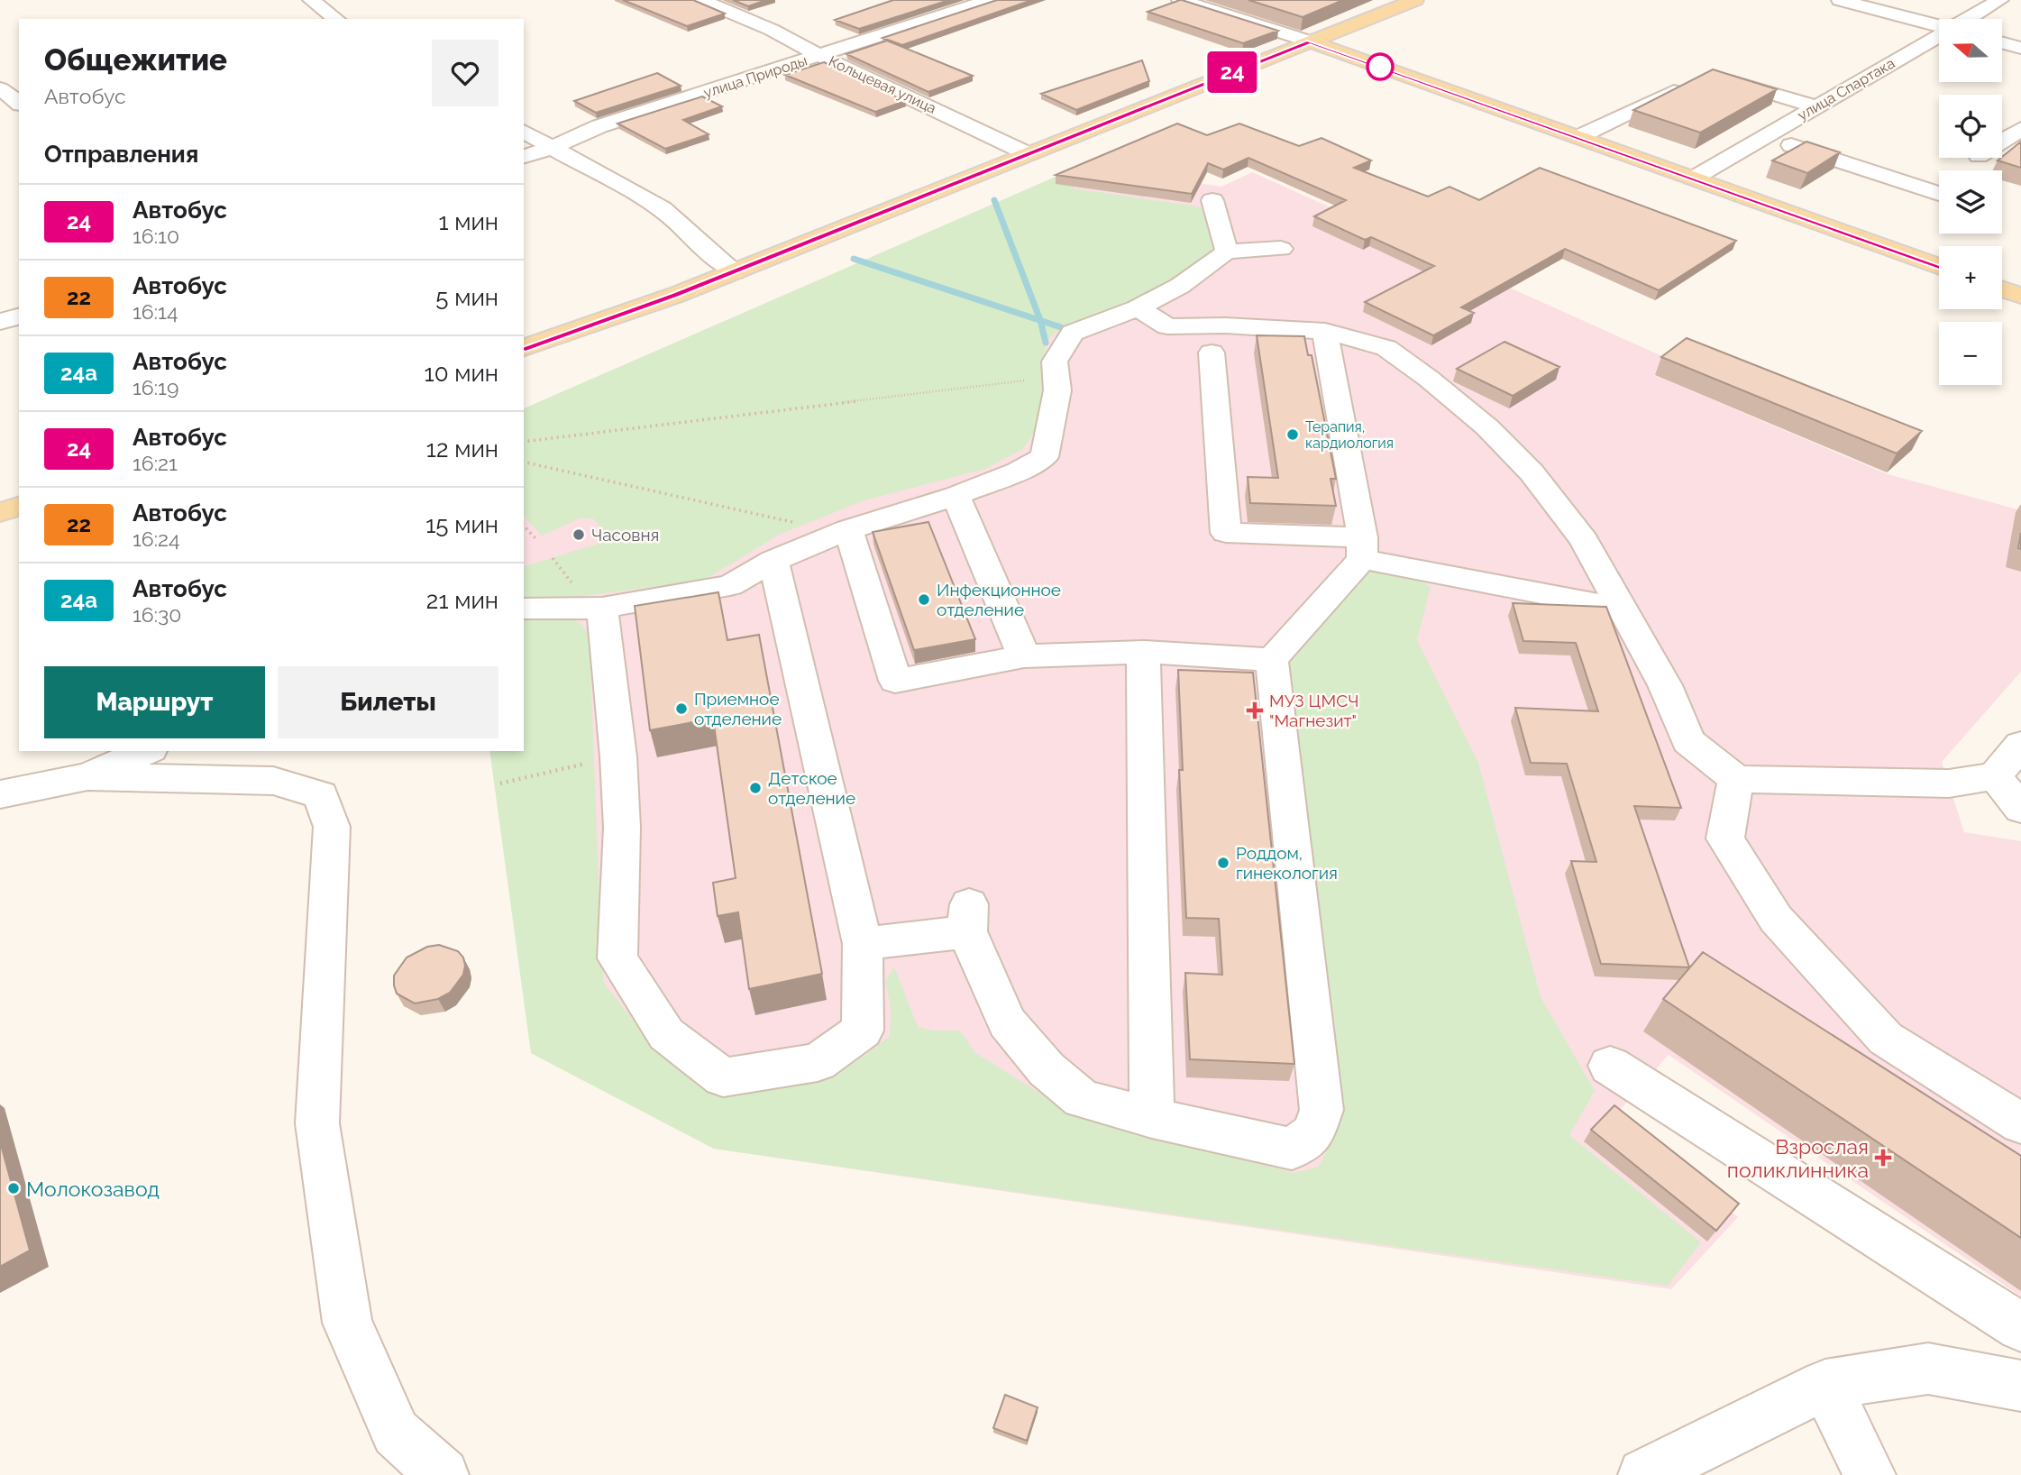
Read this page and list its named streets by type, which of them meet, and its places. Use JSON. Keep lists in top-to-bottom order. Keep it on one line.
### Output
{"streets":{"street":["улица Природы","Кольцевая улица","улица Спартака"]},"crossings":[["улица Природы","Кольцевая улица"]],"places":{"other":["Терапия, кардиология","Часовня","Инфекционное отделение","Приемное отделение","Детское отделение","Роддом, гинекология","Молокозавод"],"health":["МУЗ ЦМСЧ \"Магнезит\"","Взрослая поликлинника"]},"lines":["bus line 24"],"north":"left","page":{"on_map":"24","map_buttons":["+","−"],"heading":[["Общежитие","Автобус"],"Отправления"],"list":[{"mark":"24","name":"Автобус","note":"16:10","value":"1 мин"},{"mark":"22","name":"Автобус","note":"16:14","value":"5 мин"},{"mark":"24a","name":"Автобус","note":"16:19","value":"10 мин"},{"mark":"24","name":"Автобус","note":"16:21","value":"12 мин"},{"mark":"22","name":"Автобус","note":"16:24","value":"15 мин"},{"mark":"24a","name":"Автобус","note":"16:30","value":"21 мин"}],"buttons":["Маршрут","Билеты"]}}
